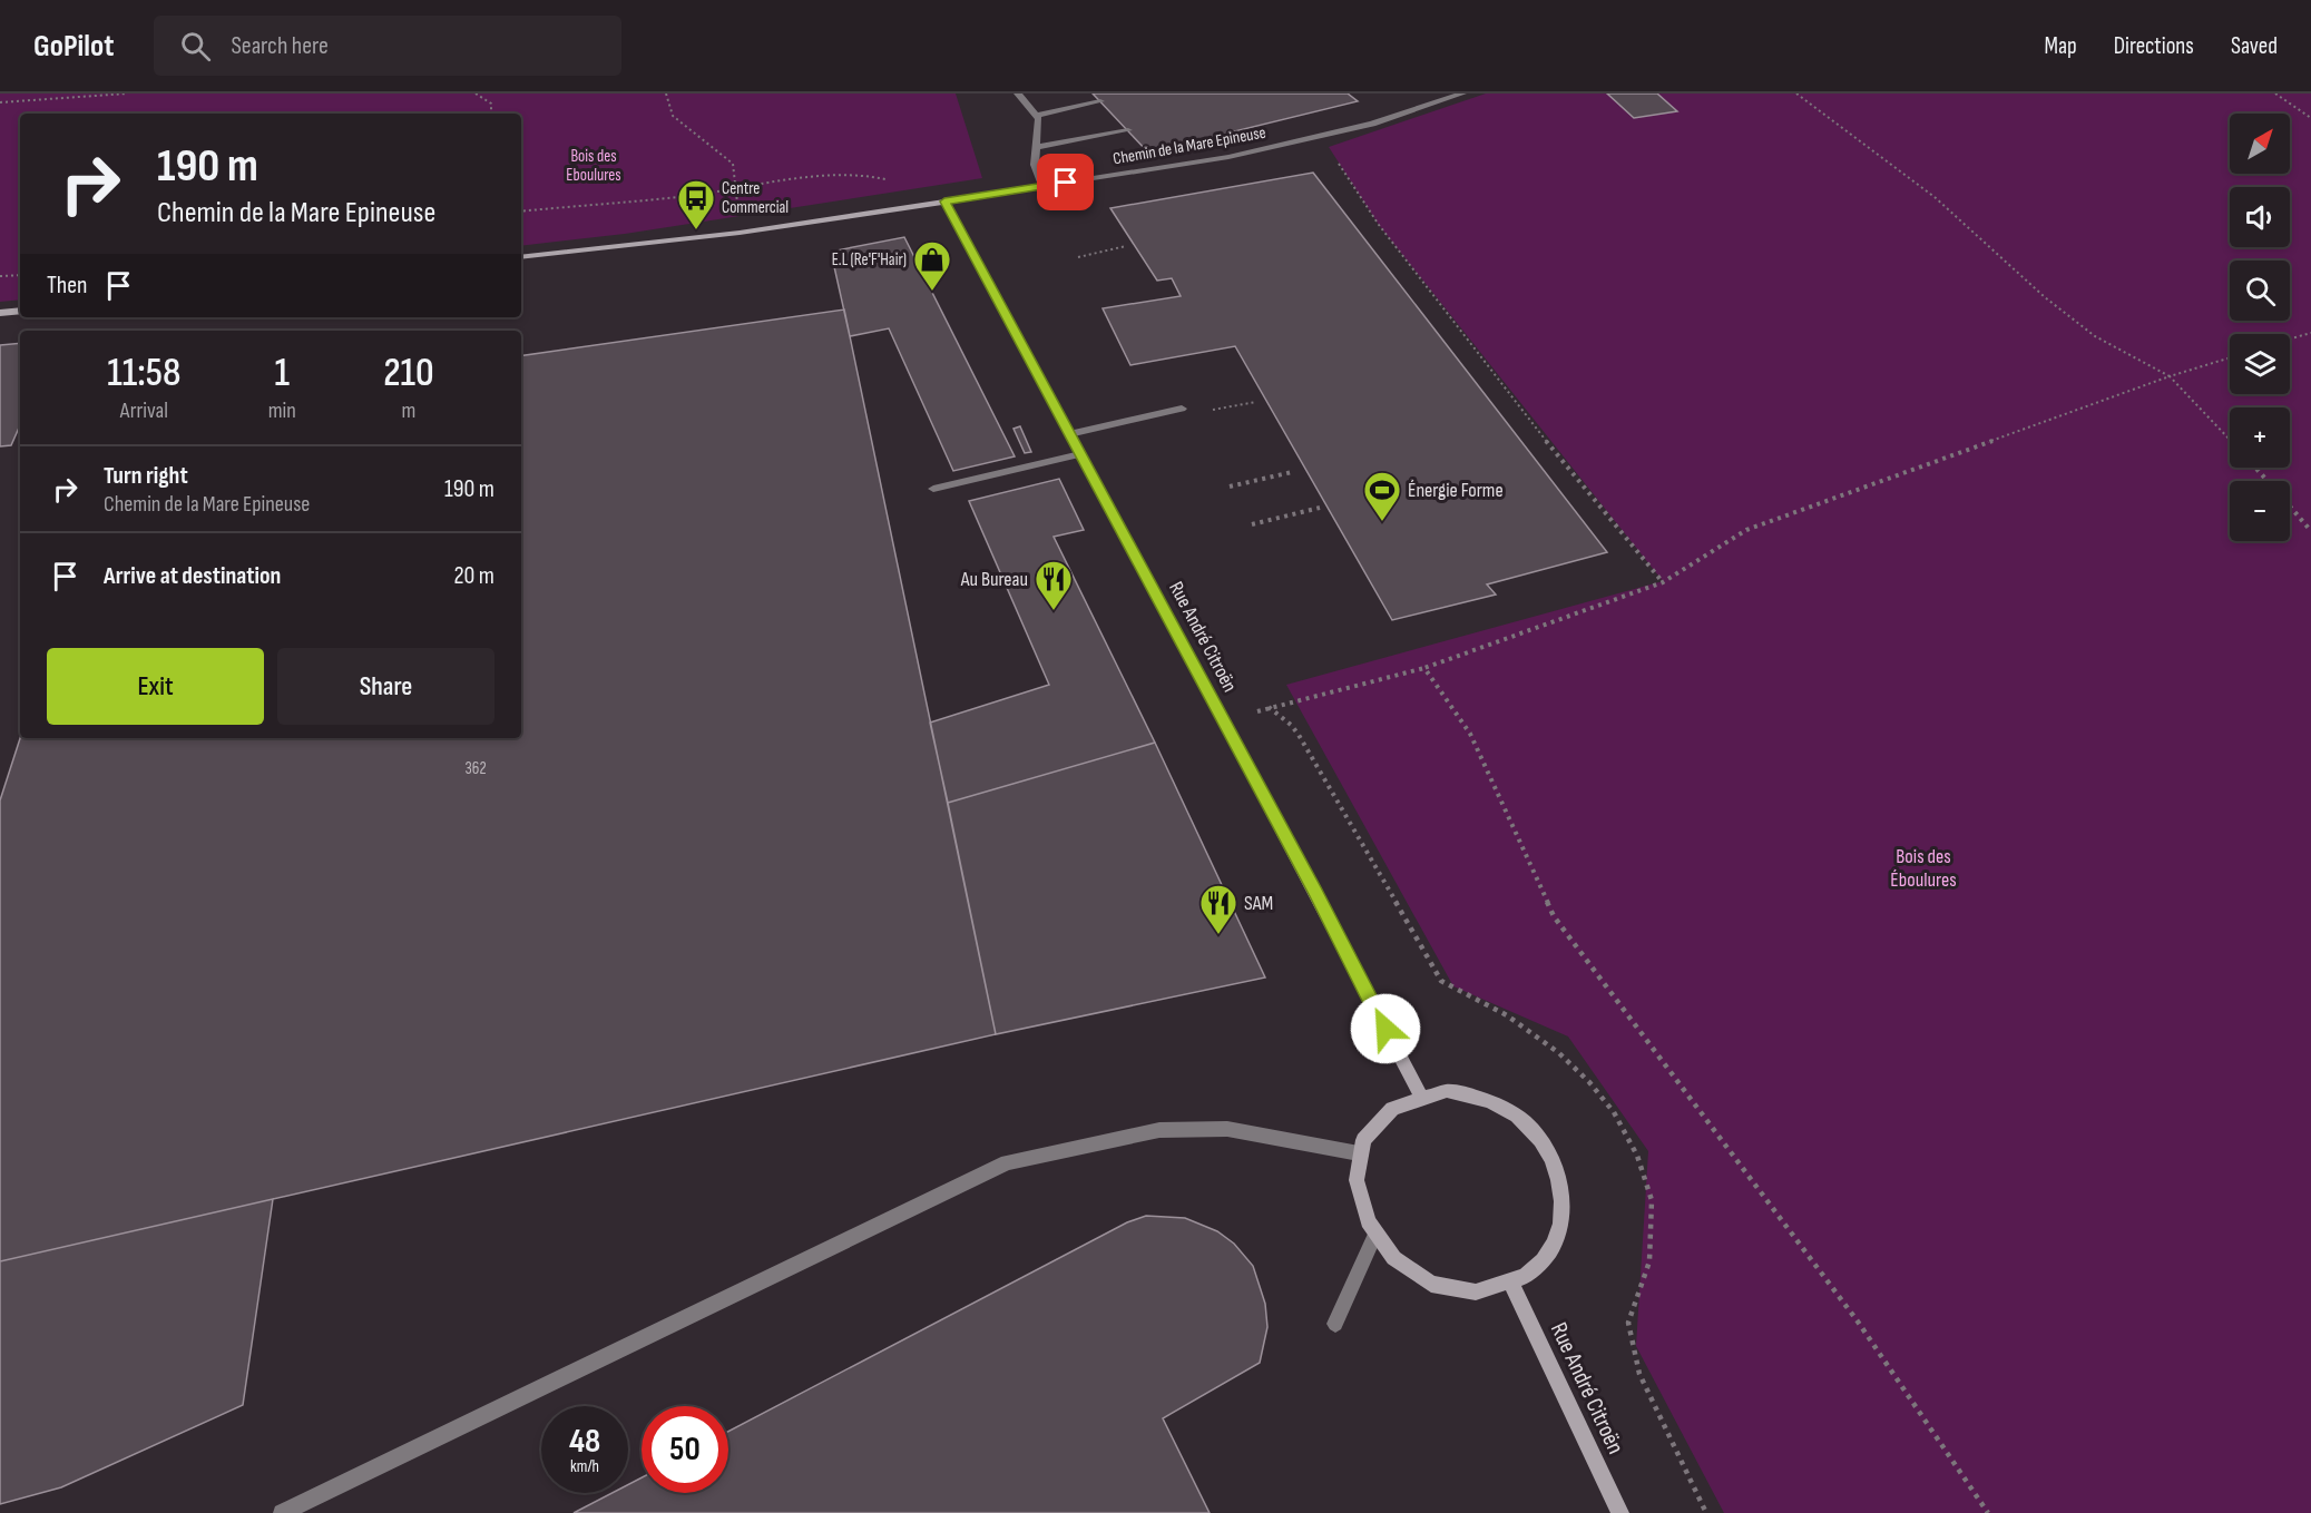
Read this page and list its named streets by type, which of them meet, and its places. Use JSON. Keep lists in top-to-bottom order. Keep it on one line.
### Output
{"streets":{"main road":["Chemin de la Mare Epineuse","Rue André Citroën"]},"crossings":[["Chemin de la Mare Epineuse","Rue André Citroën"]],"parks":["Bois des Eboulures","Bois des Éboulures"],"places":{"bus stop":["Centre Commercial"],"shop":["E.L (Re'F'Hair)"],"sports":["Énergie Forme"],"restaurant":["Au Bureau","SAM"]},"house_numbers":["362"],"north":"top right","page":{"header":"GoPilot","search":"Search here","nav":["Map","Directions","Saved"],"map_buttons":["+","−"],"turn":["190 m","Chemin de la Mare Epineuse"],"then":"Then","eta":["11:58","Arrival","1","min","210","m"],"list":[{"name":"Turn right","note":"Chemin de la Mare Epineuse","value":"190 m"},{"name":"Arrive at destination","value":"20 m"}],"buttons":["Exit","Share"],"speed":"48 km/h","limit":"50"}}
